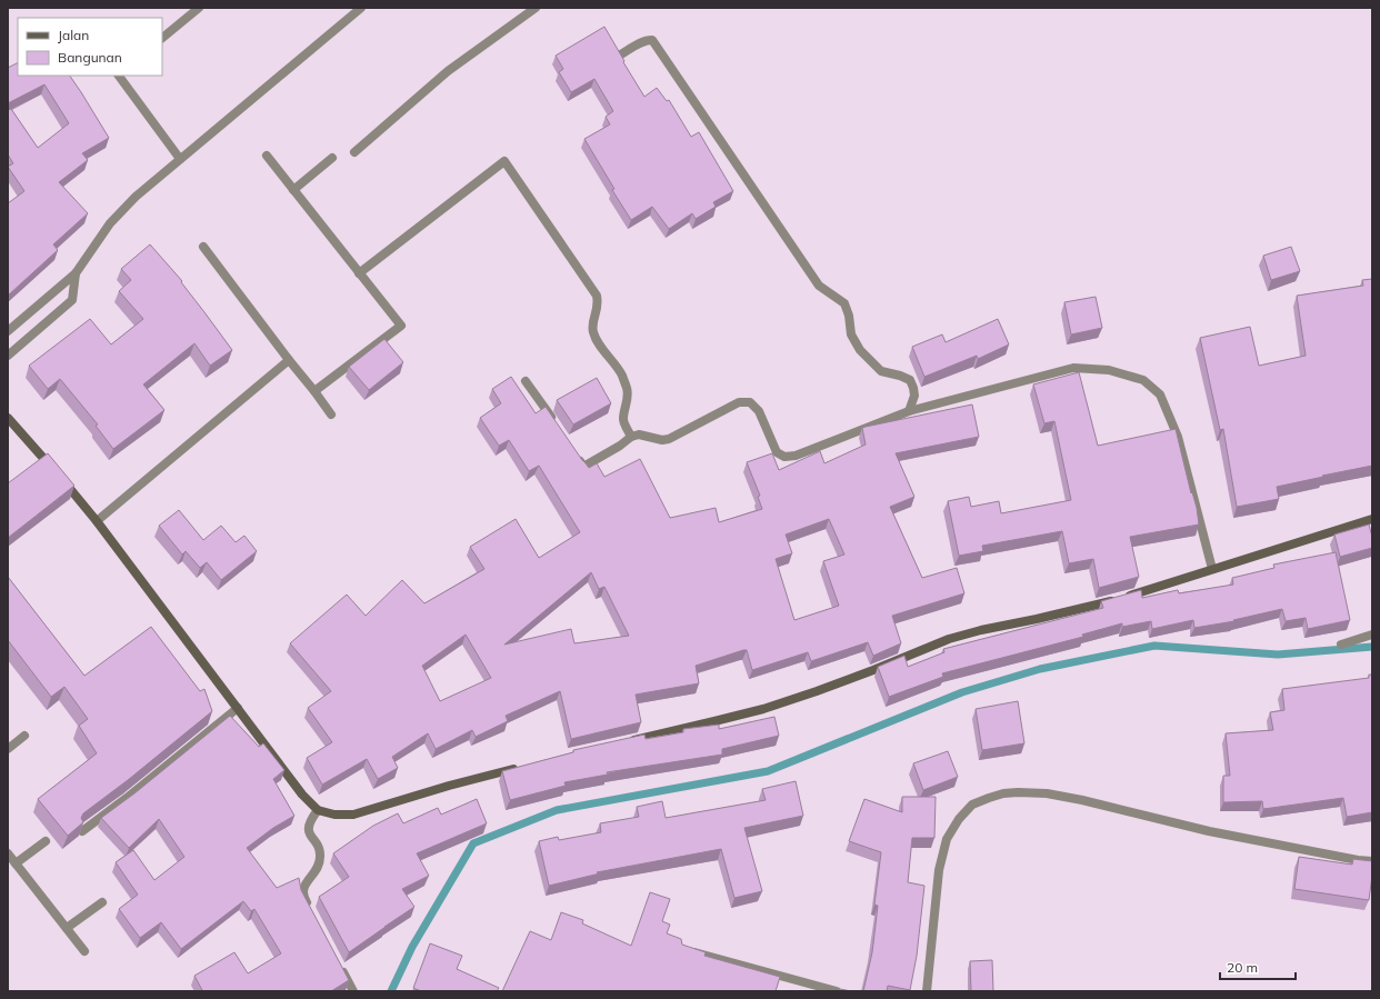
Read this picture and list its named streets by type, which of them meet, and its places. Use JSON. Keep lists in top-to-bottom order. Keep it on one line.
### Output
{"legend":["Jalan","Bangunan"],"scale_bar":"20 m"}
